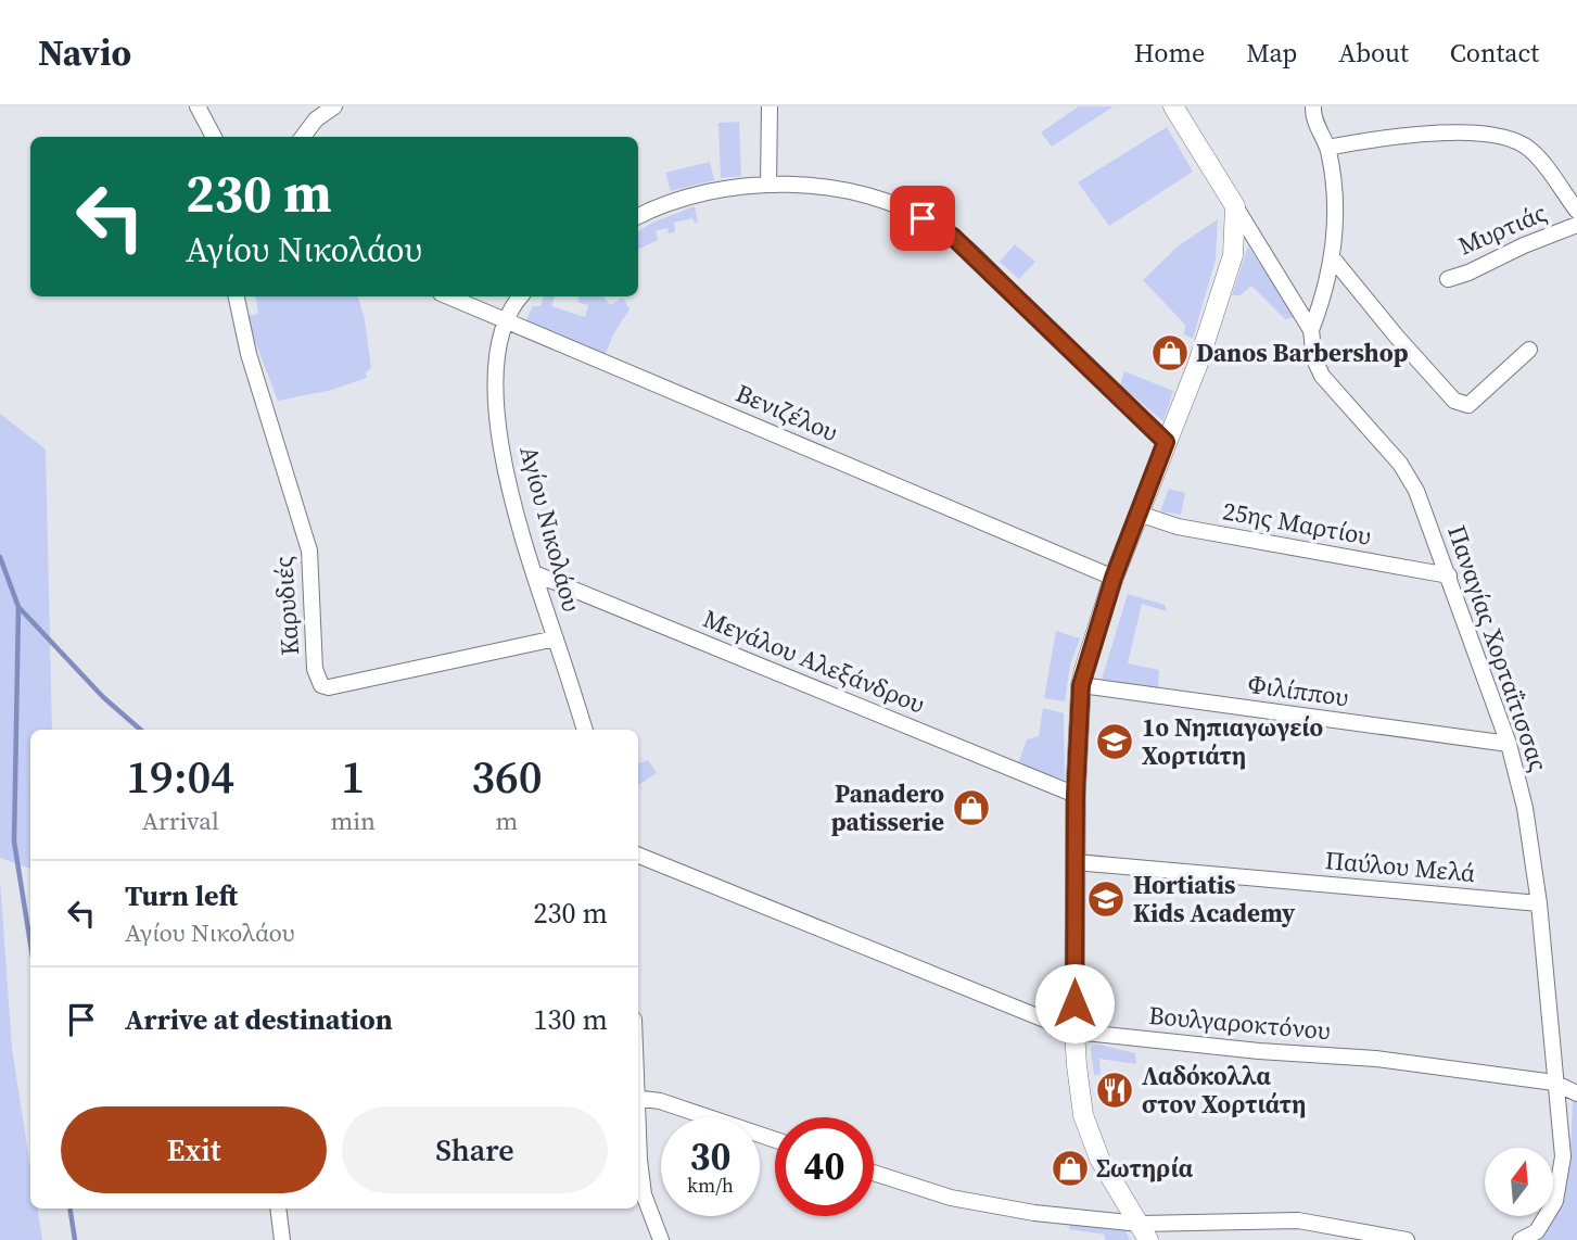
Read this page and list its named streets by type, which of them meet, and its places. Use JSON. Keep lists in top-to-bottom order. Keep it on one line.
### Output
{"streets":{"street":["Μυρτιάς","Βενιζέλου","25ης Μαρτίου","Αγίου Νικολάου","Καρυδιές","Παναγίας Χορταΐτισσας","Μεγάλου Αλεξάνδρου","Φιλίππου","Παύλου Μελά","Βουλγαροκτόνου"]},"crossings":[["Βενιζέλου","Αγίου Νικολάου"],["25ης Μαρτίου","Παναγίας Χορταΐτισσας"],["Αγίου Νικολάου","Καρυδιές"],["Αγίου Νικολάου","Μεγάλου Αλεξάνδρου"],["Παναγίας Χορταΐτισσας","Φιλίππου"],["Παναγίας Χορταΐτισσας","Παύλου Μελά"],["Παναγίας Χορταΐτισσας","Βουλγαροκτόνου"]],"places":{"shop":["Danos Barbershop","Panadero patisserie","Σωτηρία"],"school or university":["1ο Νηπιαγωγείο Χορτιάτη","Hortiatis Kids Academy"],"restaurant":["Λαδόκολλα στον Χορτιάτη"]},"north":"top","page":{"header":"Navio","nav":["Home","Map","About","Contact"],"turn":["230 m","Αγίου Νικολάου"],"eta":["19:04","Arrival","1","min","360","m"],"list":[{"name":"Turn left","note":"Αγίου Νικολάου","value":"230 m"},{"name":"Arrive at destination","value":"130 m"}],"buttons":["Exit","Share"],"speed":"30 km/h","limit":"40"}}
